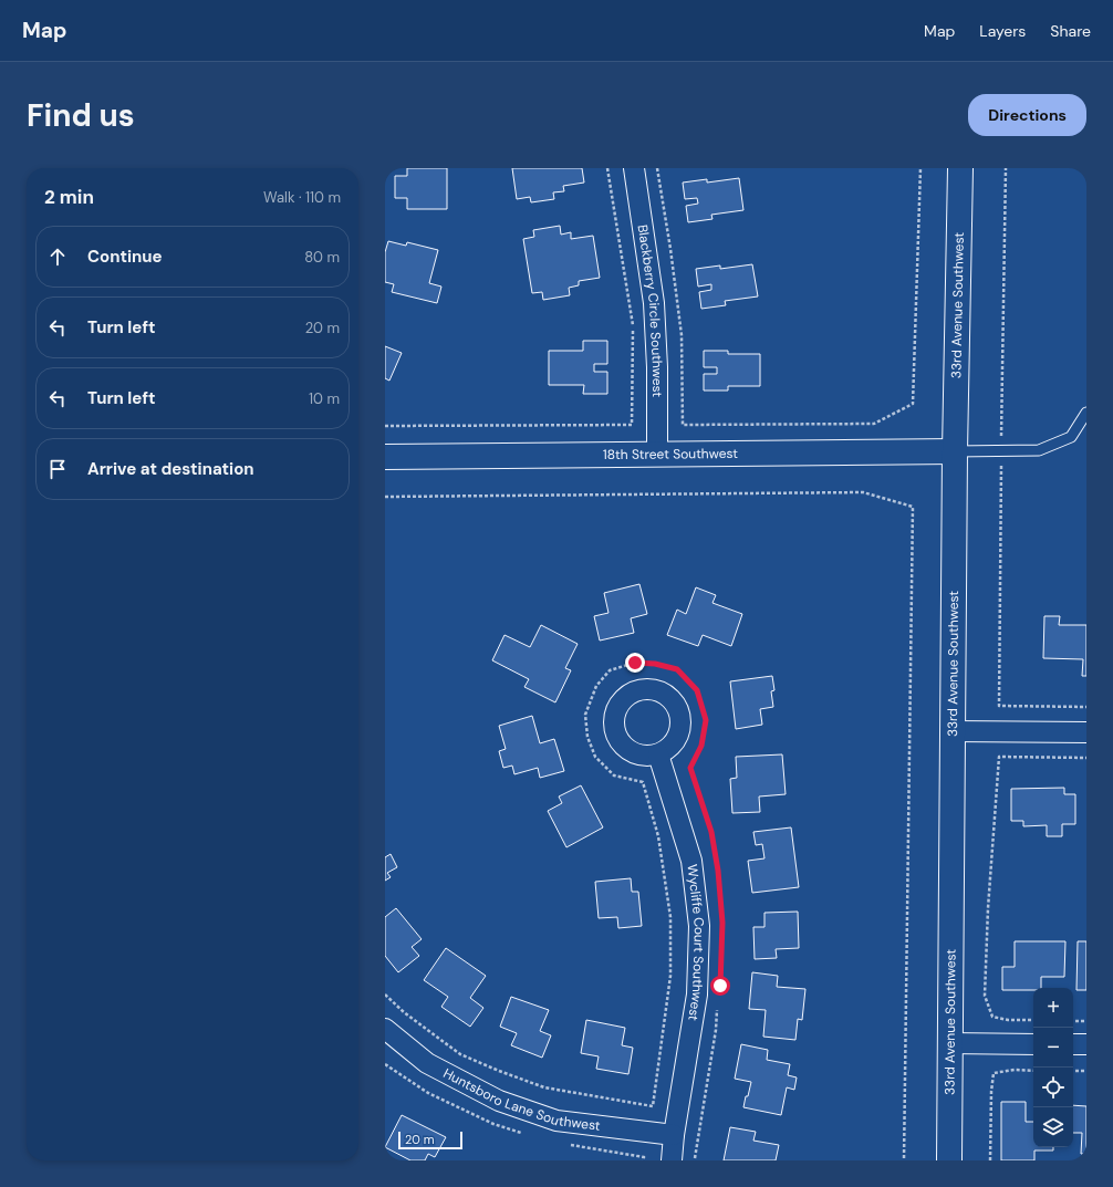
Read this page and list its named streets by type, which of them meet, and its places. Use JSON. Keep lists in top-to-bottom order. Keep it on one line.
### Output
{"streets":{"street":["33rd Avenue Southwest","Blackberry Circle Southwest","18th Street Southwest","Wycliffe Court Southwest","Huntsboro Lane Southwest"]},"crossings":[["33rd Avenue Southwest","18th Street Southwest"],["Blackberry Circle Southwest","18th Street Southwest"],["Wycliffe Court Southwest","Huntsboro Lane Southwest"]],"scale_bar":"20 m","page":{"header":"Map","nav":["Map","Layers","Share"],"buttons":"Directions","title":"Find us","heading":["2 min","Walk · 110 m"],"list":[["Continue","80 m"],["Turn left","20 m"],["Turn left","10 m"],"Arrive at destination"],"map_buttons":["+","−"],"scale":"20 m"}}
